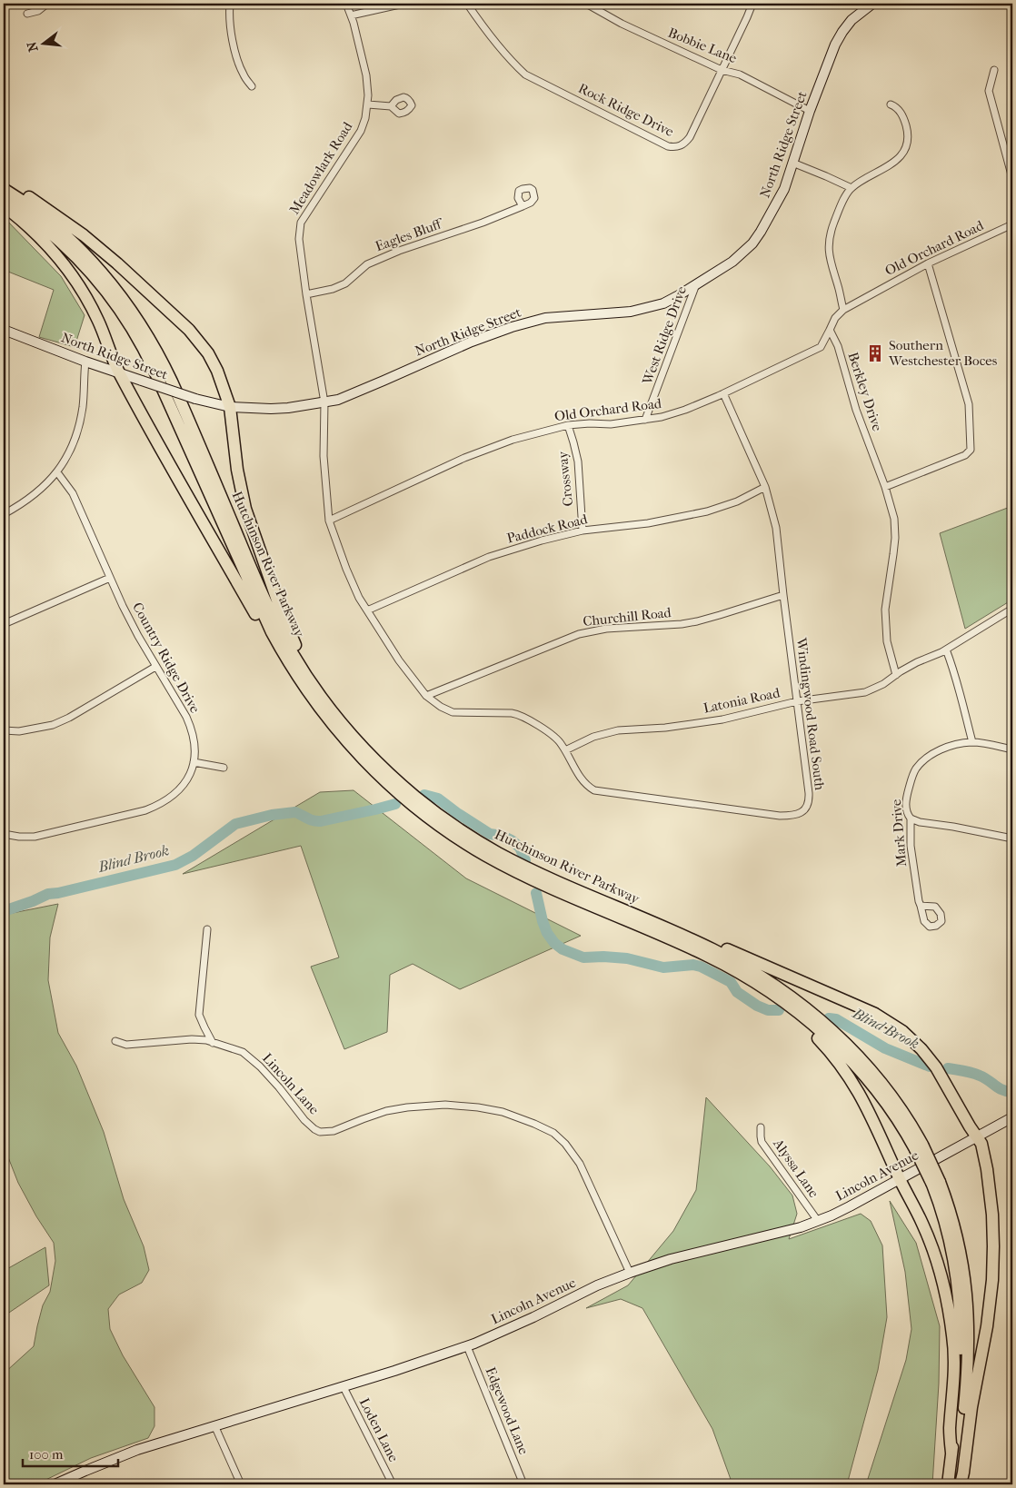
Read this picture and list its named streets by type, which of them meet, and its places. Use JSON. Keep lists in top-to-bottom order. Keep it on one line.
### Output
{"streets":{"highway":["Hutchinson River Parkway"],"street":["Bobbie Lane","Rock Ridge Drive","North Ridge Street","Meadowlark Road","Eagles Bluff","Old Orchard Road","West Ridge Drive","Berkley Drive","Crossway","Paddock Road","Churchill Road","Country Ridge Drive","Latonia Road","Windingwood Road South","Mark Drive","Lincoln Lane","Alyssa Lane","Lincoln Avenue","Edgewood Lane","Loden Lane"]},"crossings":[["Bobbie Lane","Rock Ridge Drive"],["Bobbie Lane","North Ridge Street"],["North Ridge Street","Meadowlark Road"],["North Ridge Street","West Ridge Drive"],["Meadowlark Road","Eagles Bluff"],["Meadowlark Road","Old Orchard Road"],["Meadowlark Road","Paddock Road"],["Meadowlark Road","Churchill Road"],["Meadowlark Road","Latonia Road"],["Meadowlark Road","Windingwood Road South"],["Old Orchard Road","West Ridge Drive"],["Old Orchard Road","Berkley Drive"],["Old Orchard Road","Crossway"],["Old Orchard Road","Windingwood Road South"],["Berkley Drive","Latonia Road"],["Crossway","Paddock Road"],["Paddock Road","Windingwood Road South"],["Churchill Road","Windingwood Road South"],["Latonia Road","Windingwood Road South"],["Lincoln Lane","Lincoln Avenue"],["Alyssa Lane","Lincoln Avenue"],["Lincoln Avenue","Edgewood Lane"],["Lincoln Avenue","Loden Lane"]],"water":["Blind Brook"],"places":{"building":["Southern Westchester Boces"]},"scale_bar":"100 m","north":"left"}
